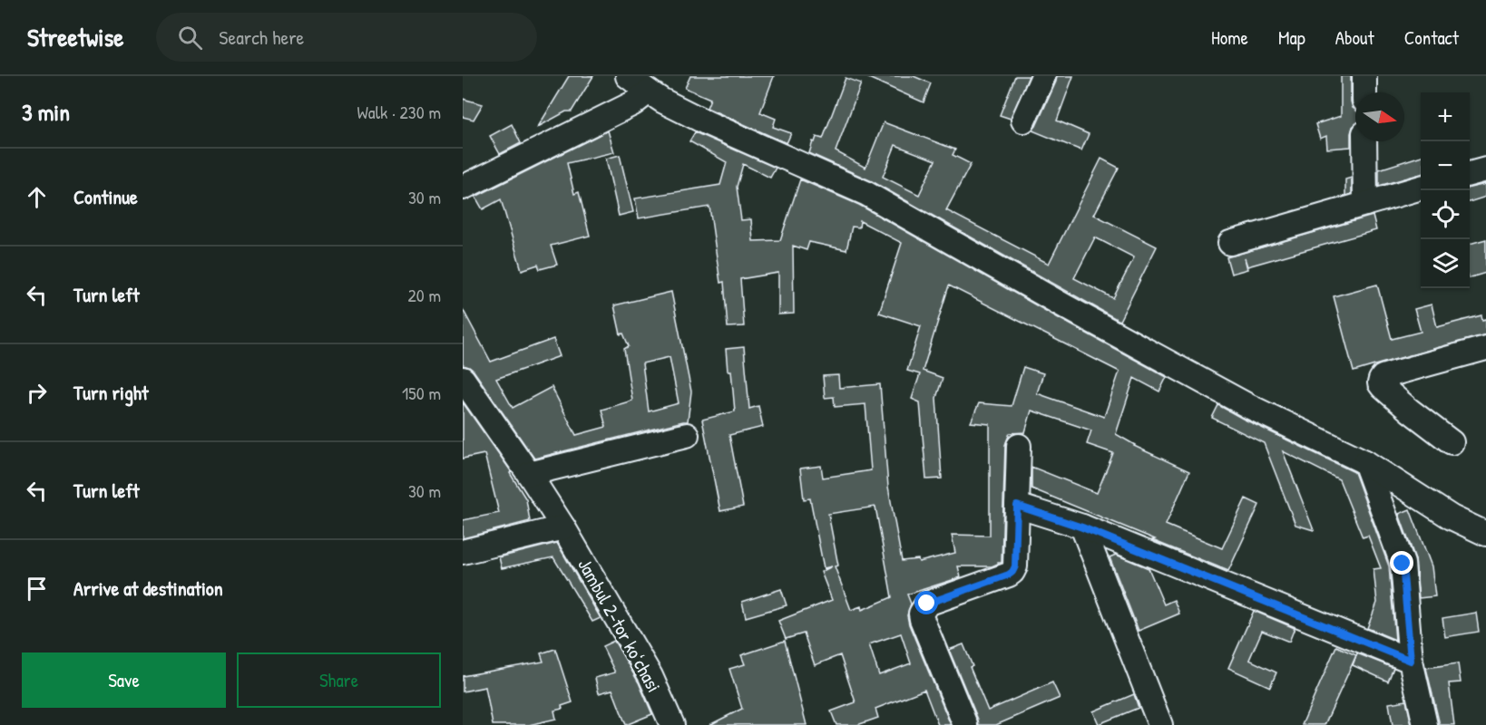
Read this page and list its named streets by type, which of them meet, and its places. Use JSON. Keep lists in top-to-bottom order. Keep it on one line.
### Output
{"streets":{"street":["Jambul 2-tor koʻchasi"]},"north":"right","page":{"header":"Streetwise","search":"Search here","nav":["Home","Map","About","Contact"],"heading":["3 min","Walk · 230 m"],"map_buttons":["+","−"],"list":[["Continue","30 m"],["Turn left","20 m"],["Turn right","150 m"],["Turn left","30 m"],"Arrive at destination"],"buttons":["Save","Share"]}}
